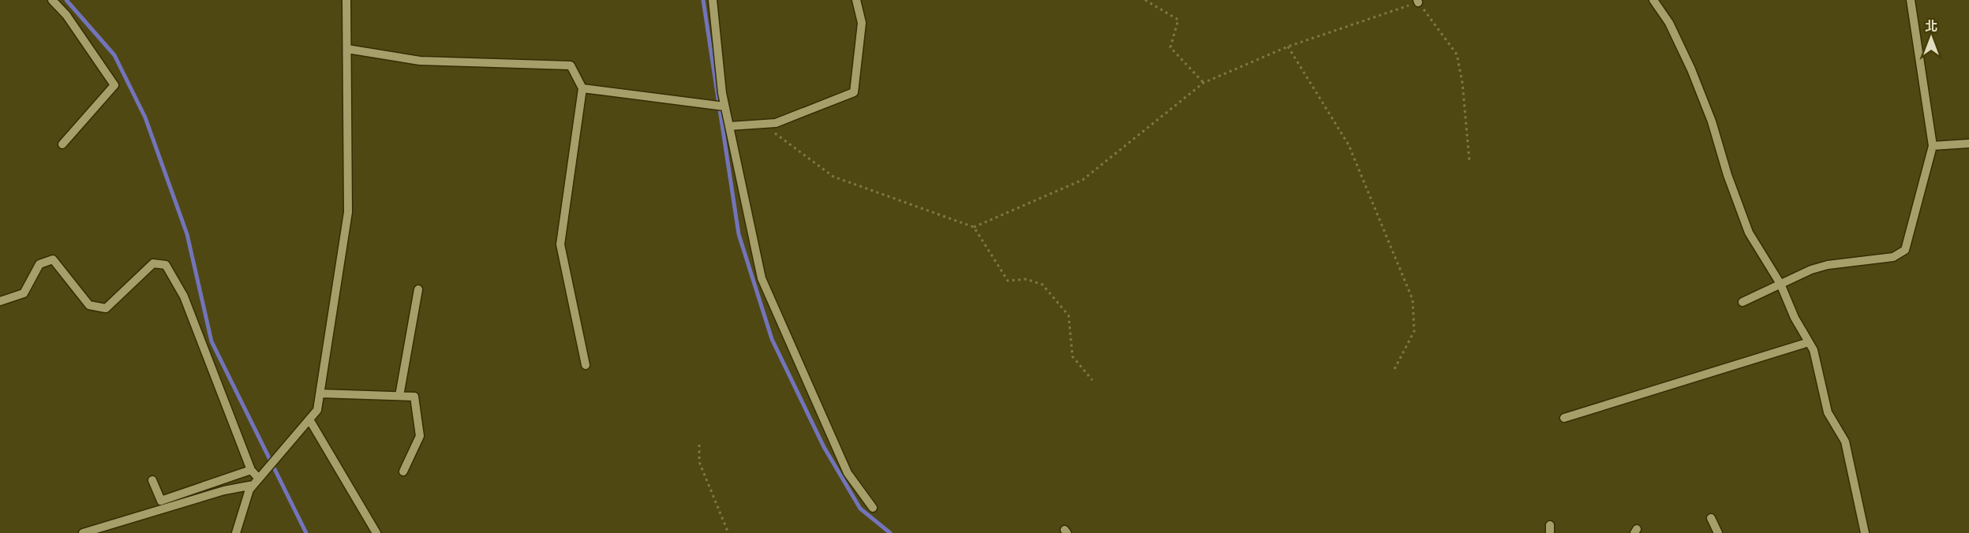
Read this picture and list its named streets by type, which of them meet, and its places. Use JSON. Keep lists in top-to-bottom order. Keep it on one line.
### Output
{"north":"top"}
